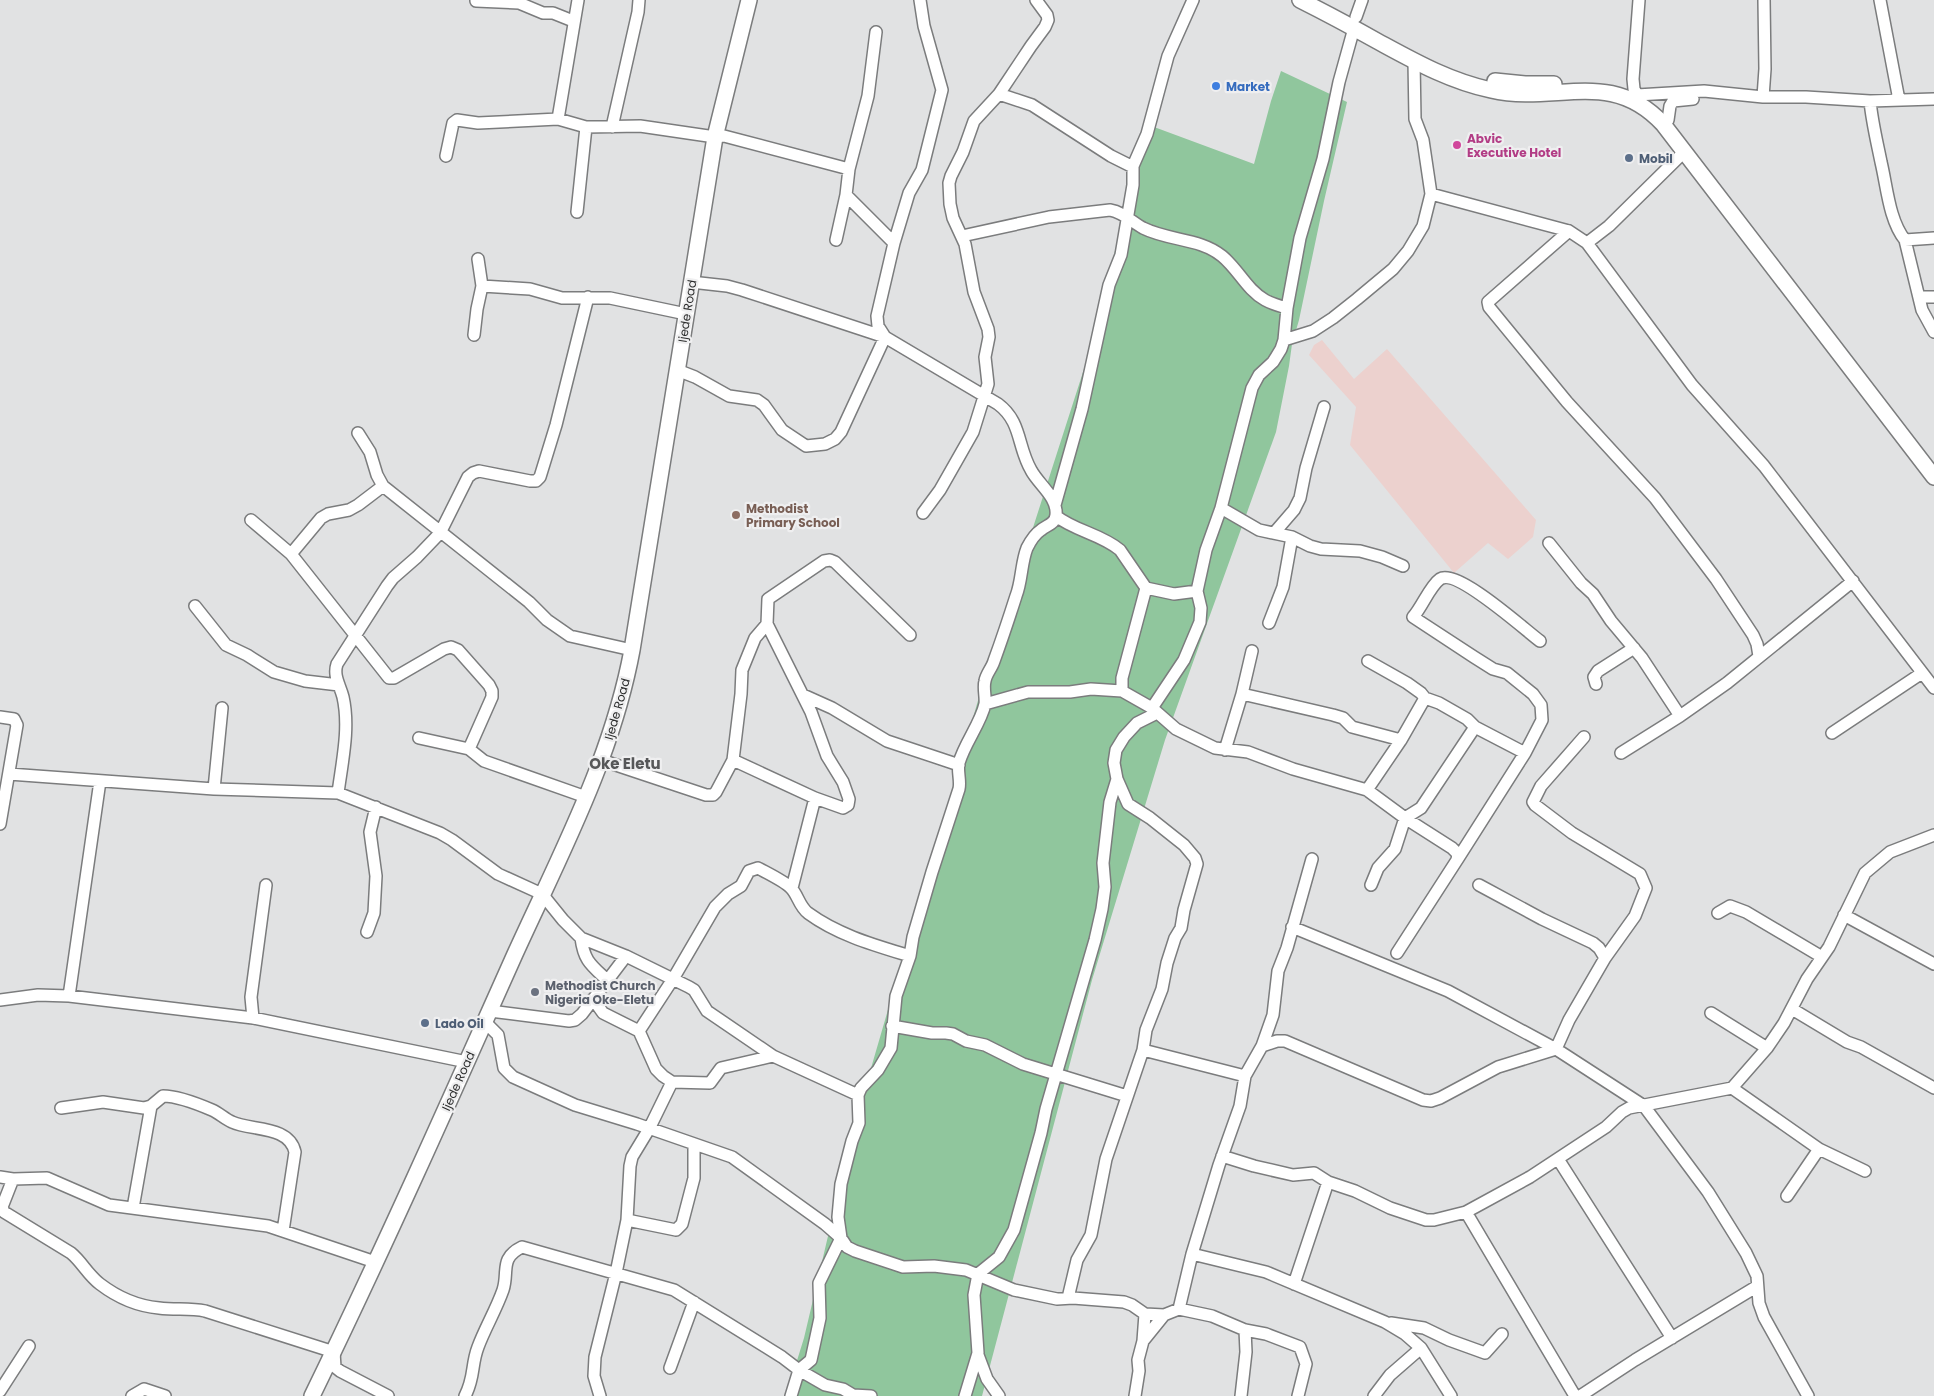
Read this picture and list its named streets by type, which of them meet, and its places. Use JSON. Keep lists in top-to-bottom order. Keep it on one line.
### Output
{"streets":{"main road":["Ijede Road"]},"districts":["Oke Eletu"],"places":["Market","Abvic Executive Hotel","Mobil","Methodist Primary School","Methodist Church Nigeria Oke-Eletu","Lado Oil"]}
